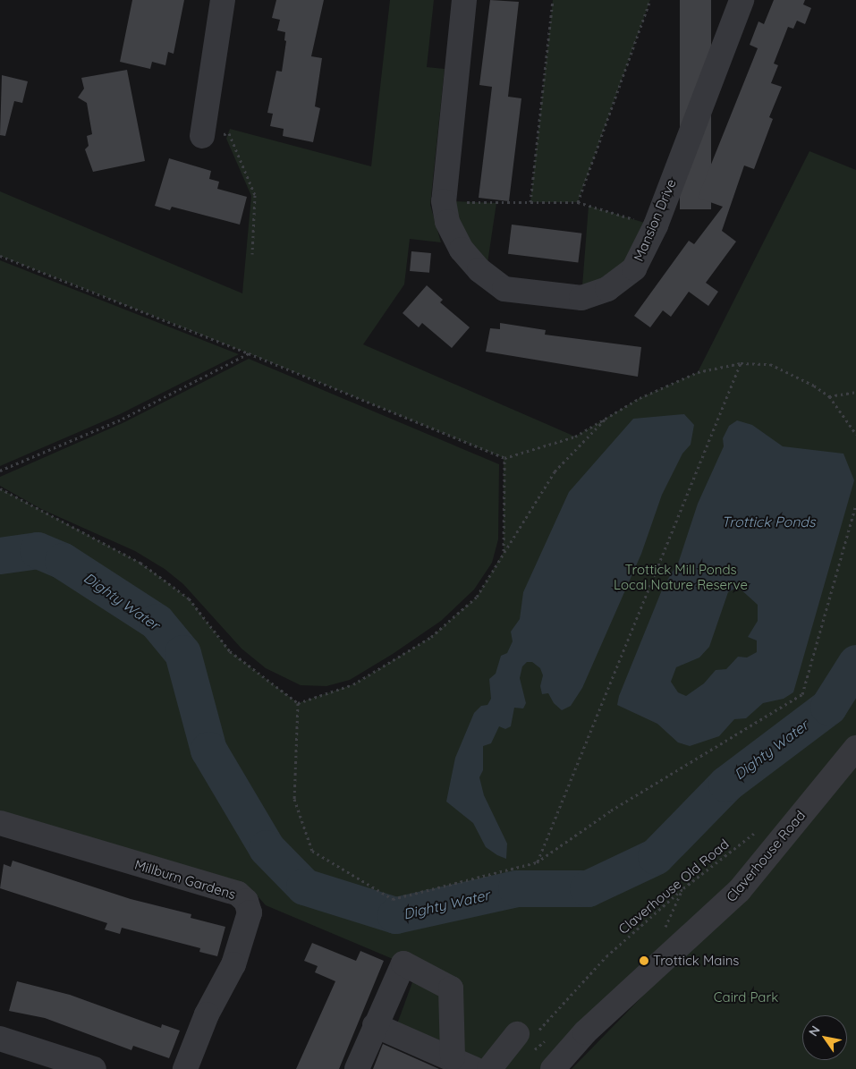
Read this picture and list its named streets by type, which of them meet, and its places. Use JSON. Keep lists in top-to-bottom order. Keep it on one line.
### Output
{"streets":{"street":["Mansion Drive","Claverhouse Road","Millburn Gardens"],"path":["Claverhouse Old Road"]},"water":["Trottick Ponds","Dighty Water"],"parks":["Trottick Mill Ponds Local Nature Reserve","Caird Park"],"places":["Trottick Mains"],"north":"top left"}
